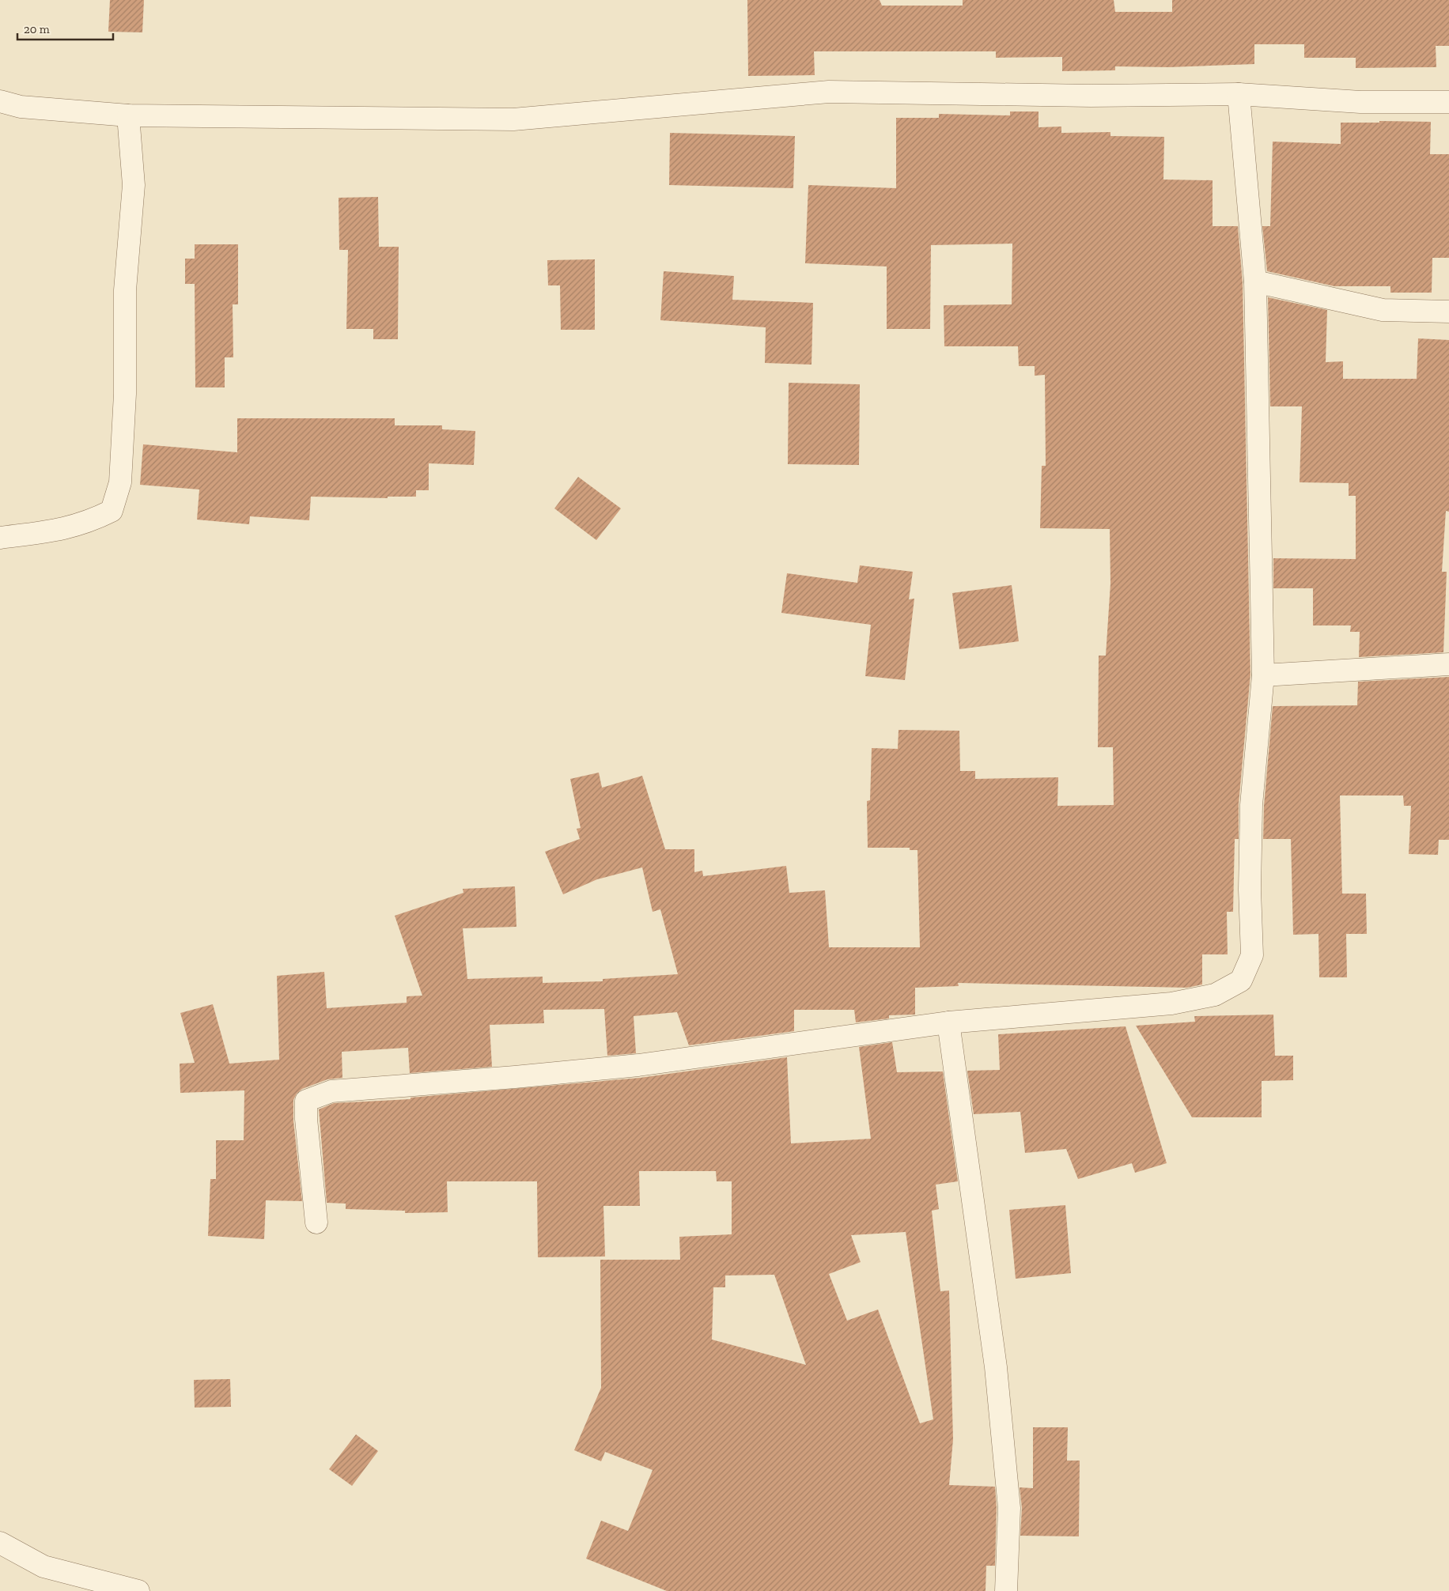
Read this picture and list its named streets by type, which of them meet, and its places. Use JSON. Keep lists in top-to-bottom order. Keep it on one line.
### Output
{"scale_bar":"20 m"}
